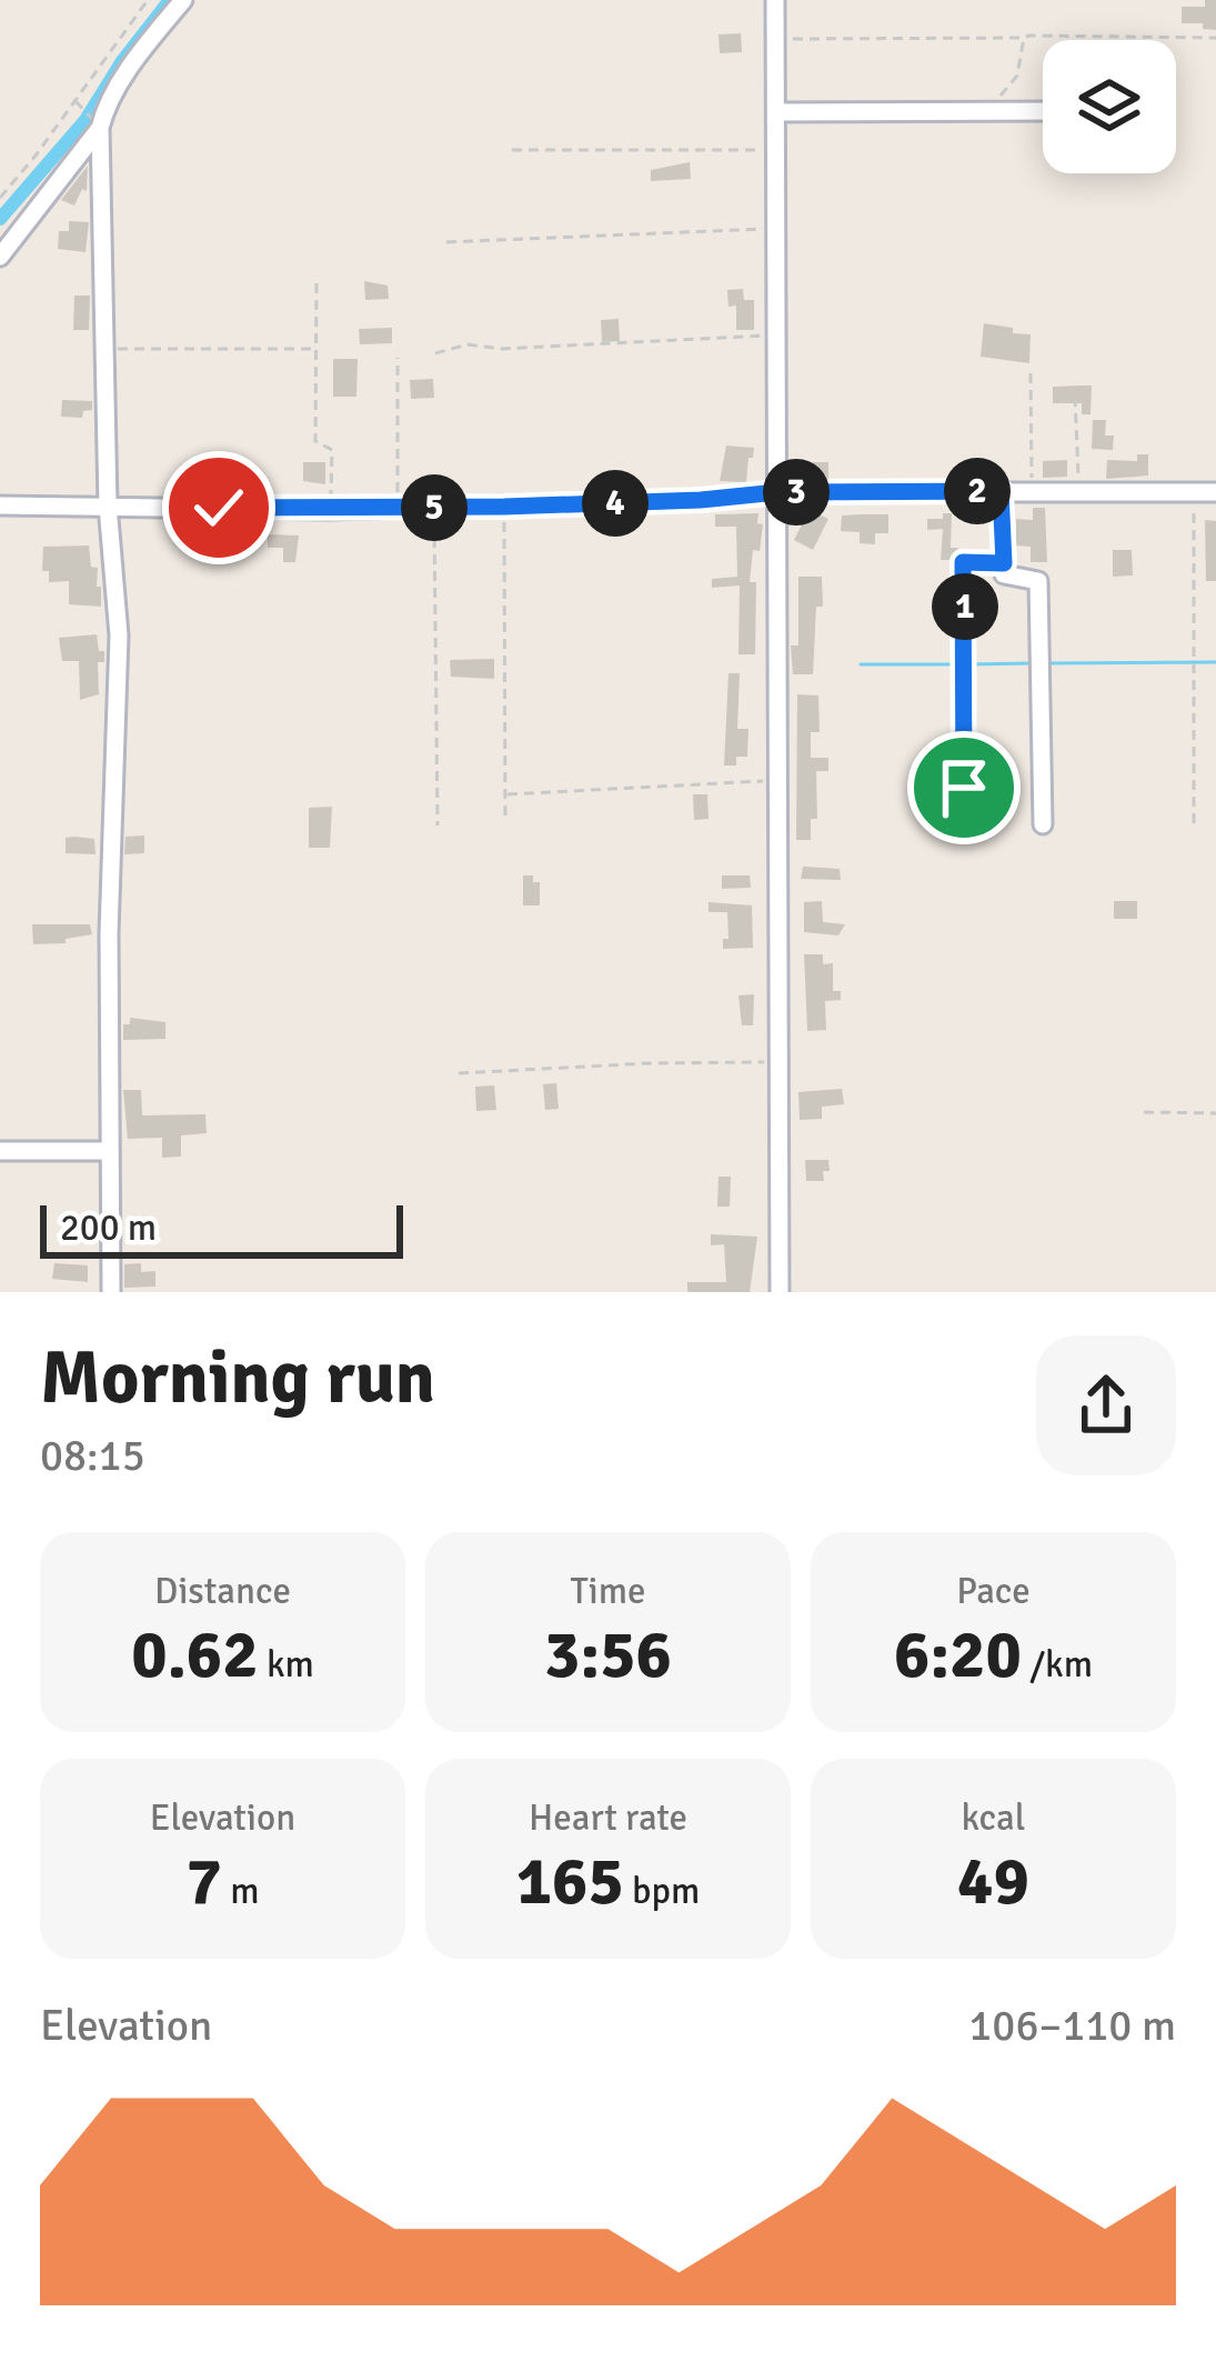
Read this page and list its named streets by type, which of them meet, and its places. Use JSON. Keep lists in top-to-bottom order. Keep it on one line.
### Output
{"scale_bar":"200 m","page":{"pins":["2","3","4","5","1"],"scale":"200 m","heading":["Morning run","08:15"],"stats":[["Distance","0.62 km"],["Time","3:56"],["Pace","6:20 /km"],["Elevation","7 m"],["Heart rate","165 bpm"],["kcal","49"]],"chart":["Elevation","106–110 m"]}}
